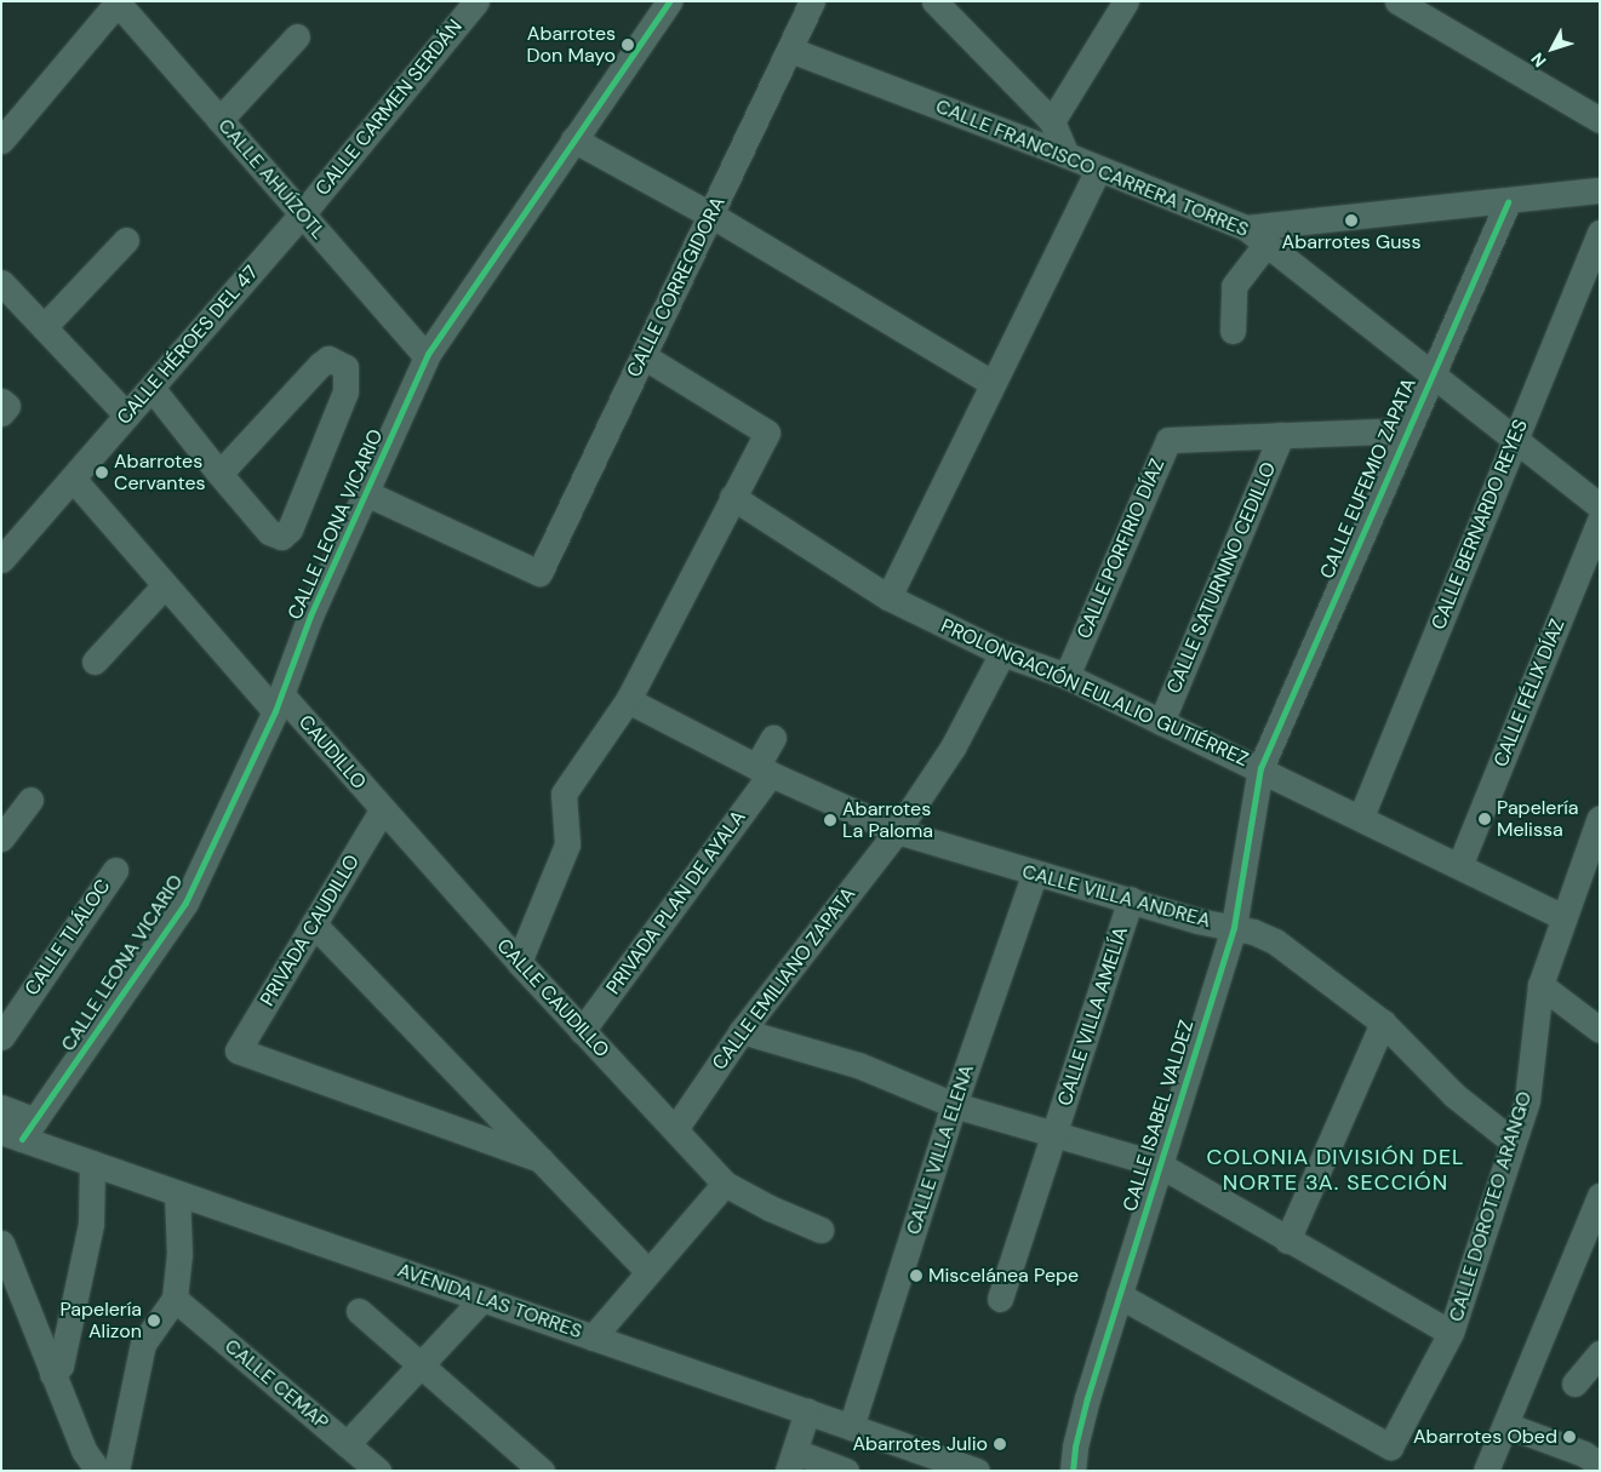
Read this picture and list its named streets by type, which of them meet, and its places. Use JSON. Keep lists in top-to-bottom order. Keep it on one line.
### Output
{"streets":{"street":["CALLE CARMEN SERDÁN","CALLE FRANCISCO CARRERA TORRES","CALLE AHUÍZOTL","CALLE CORREGIDORA","CALLE HÉROES DEL 47","CALLE EUFEMIO ZAPATA","CALLE LEONA VICARIO","CALLE BERNARDO REYES","CALLE PORFIRIO DÍAZ","CALLE SATURNINO CEDILLO","PROLONGACIÓN EULALIO GUTIÉRREZ","CALLE FÉLIX DÍAZ","CAUDILLO","CALLE VILLA ANDREA","PRIVADA PLAN DE AYALA","PRIVADA CAUDILLO","CALLE TLÁLOC","CALLE EMILIANO ZAPATA","CALLE CAUDILLO","CALLE VILLA AMELÍA","CALLE ISABEL VALDEZ","CALLE VILLA ELENA","CALLE DOROTEO ARANGO","AVENIDA LAS TORRES","CALLE CEMAP"]},"crossings":[["CALLE CARMEN SERDÁN","CALLE AHUÍZOTL"],["CALLE CARMEN SERDÁN","CALLE HÉROES DEL 47"],["CALLE FRANCISCO CARRERA TORRES","CALLE CORREGIDORA"],["CALLE FRANCISCO CARRERA TORRES","CALLE EUFEMIO ZAPATA"],["CALLE FRANCISCO CARRERA TORRES","CALLE BERNARDO REYES"],["CALLE AHUÍZOTL","CALLE HÉROES DEL 47"],["CALLE AHUÍZOTL","CALLE LEONA VICARIO"],["CALLE CORREGIDORA","CALLE LEONA VICARIO"],["CALLE HÉROES DEL 47","CAUDILLO"],["CALLE EUFEMIO ZAPATA","CALLE PORFIRIO DÍAZ"],["CALLE EUFEMIO ZAPATA","PROLONGACIÓN EULALIO GUTIÉRREZ"],["CALLE EUFEMIO ZAPATA","CALLE ISABEL VALDEZ"],["CALLE LEONA VICARIO","CAUDILLO"],["CALLE LEONA VICARIO","AVENIDA LAS TORRES"],["CALLE BERNARDO REYES","PROLONGACIÓN EULALIO GUTIÉRREZ"],["CALLE PORFIRIO DÍAZ","CALLE SATURNINO CEDILLO"],["CALLE PORFIRIO DÍAZ","PROLONGACIÓN EULALIO GUTIÉRREZ"],["CALLE SATURNINO CEDILLO","PROLONGACIÓN EULALIO GUTIÉRREZ"],["PROLONGACIÓN EULALIO GUTIÉRREZ","CALLE FÉLIX DÍAZ"],["PROLONGACIÓN EULALIO GUTIÉRREZ","CALLE EMILIANO ZAPATA"],["PROLONGACIÓN EULALIO GUTIÉRREZ","CALLE ISABEL VALDEZ"],["PROLONGACIÓN EULALIO GUTIÉRREZ","CALLE DOROTEO ARANGO"],["CAUDILLO","PRIVADA CAUDILLO"],["CAUDILLO","CALLE CAUDILLO"],["CALLE VILLA ANDREA","PRIVADA PLAN DE AYALA"],["CALLE VILLA ANDREA","CALLE EMILIANO ZAPATA"],["CALLE VILLA ANDREA","CALLE VILLA AMELÍA"],["CALLE VILLA ANDREA","CALLE ISABEL VALDEZ"],["CALLE VILLA ANDREA","CALLE VILLA ELENA"],["CALLE VILLA ANDREA","CALLE DOROTEO ARANGO"],["PRIVADA PLAN DE AYALA","CALLE CAUDILLO"],["PRIVADA CAUDILLO","CALLE CAUDILLO"],["CALLE EMILIANO ZAPATA","CALLE CAUDILLO"],["CALLE ISABEL VALDEZ","CALLE DOROTEO ARANGO"],["CALLE VILLA ELENA","AVENIDA LAS TORRES"]],"districts":["COLONIA DIVISIÓN DEL NORTE 3A. SECCIÓN"],"places":["Abarrotes Don Mayo","Abarrotes Guss","Abarrotes Cervantes","Papelería Melissa","Abarrotes La Paloma","Miscelánea Pepe","Papelería Alizon","Abarrotes Obed","Abarrotes Julio"],"north":"bottom left"}
